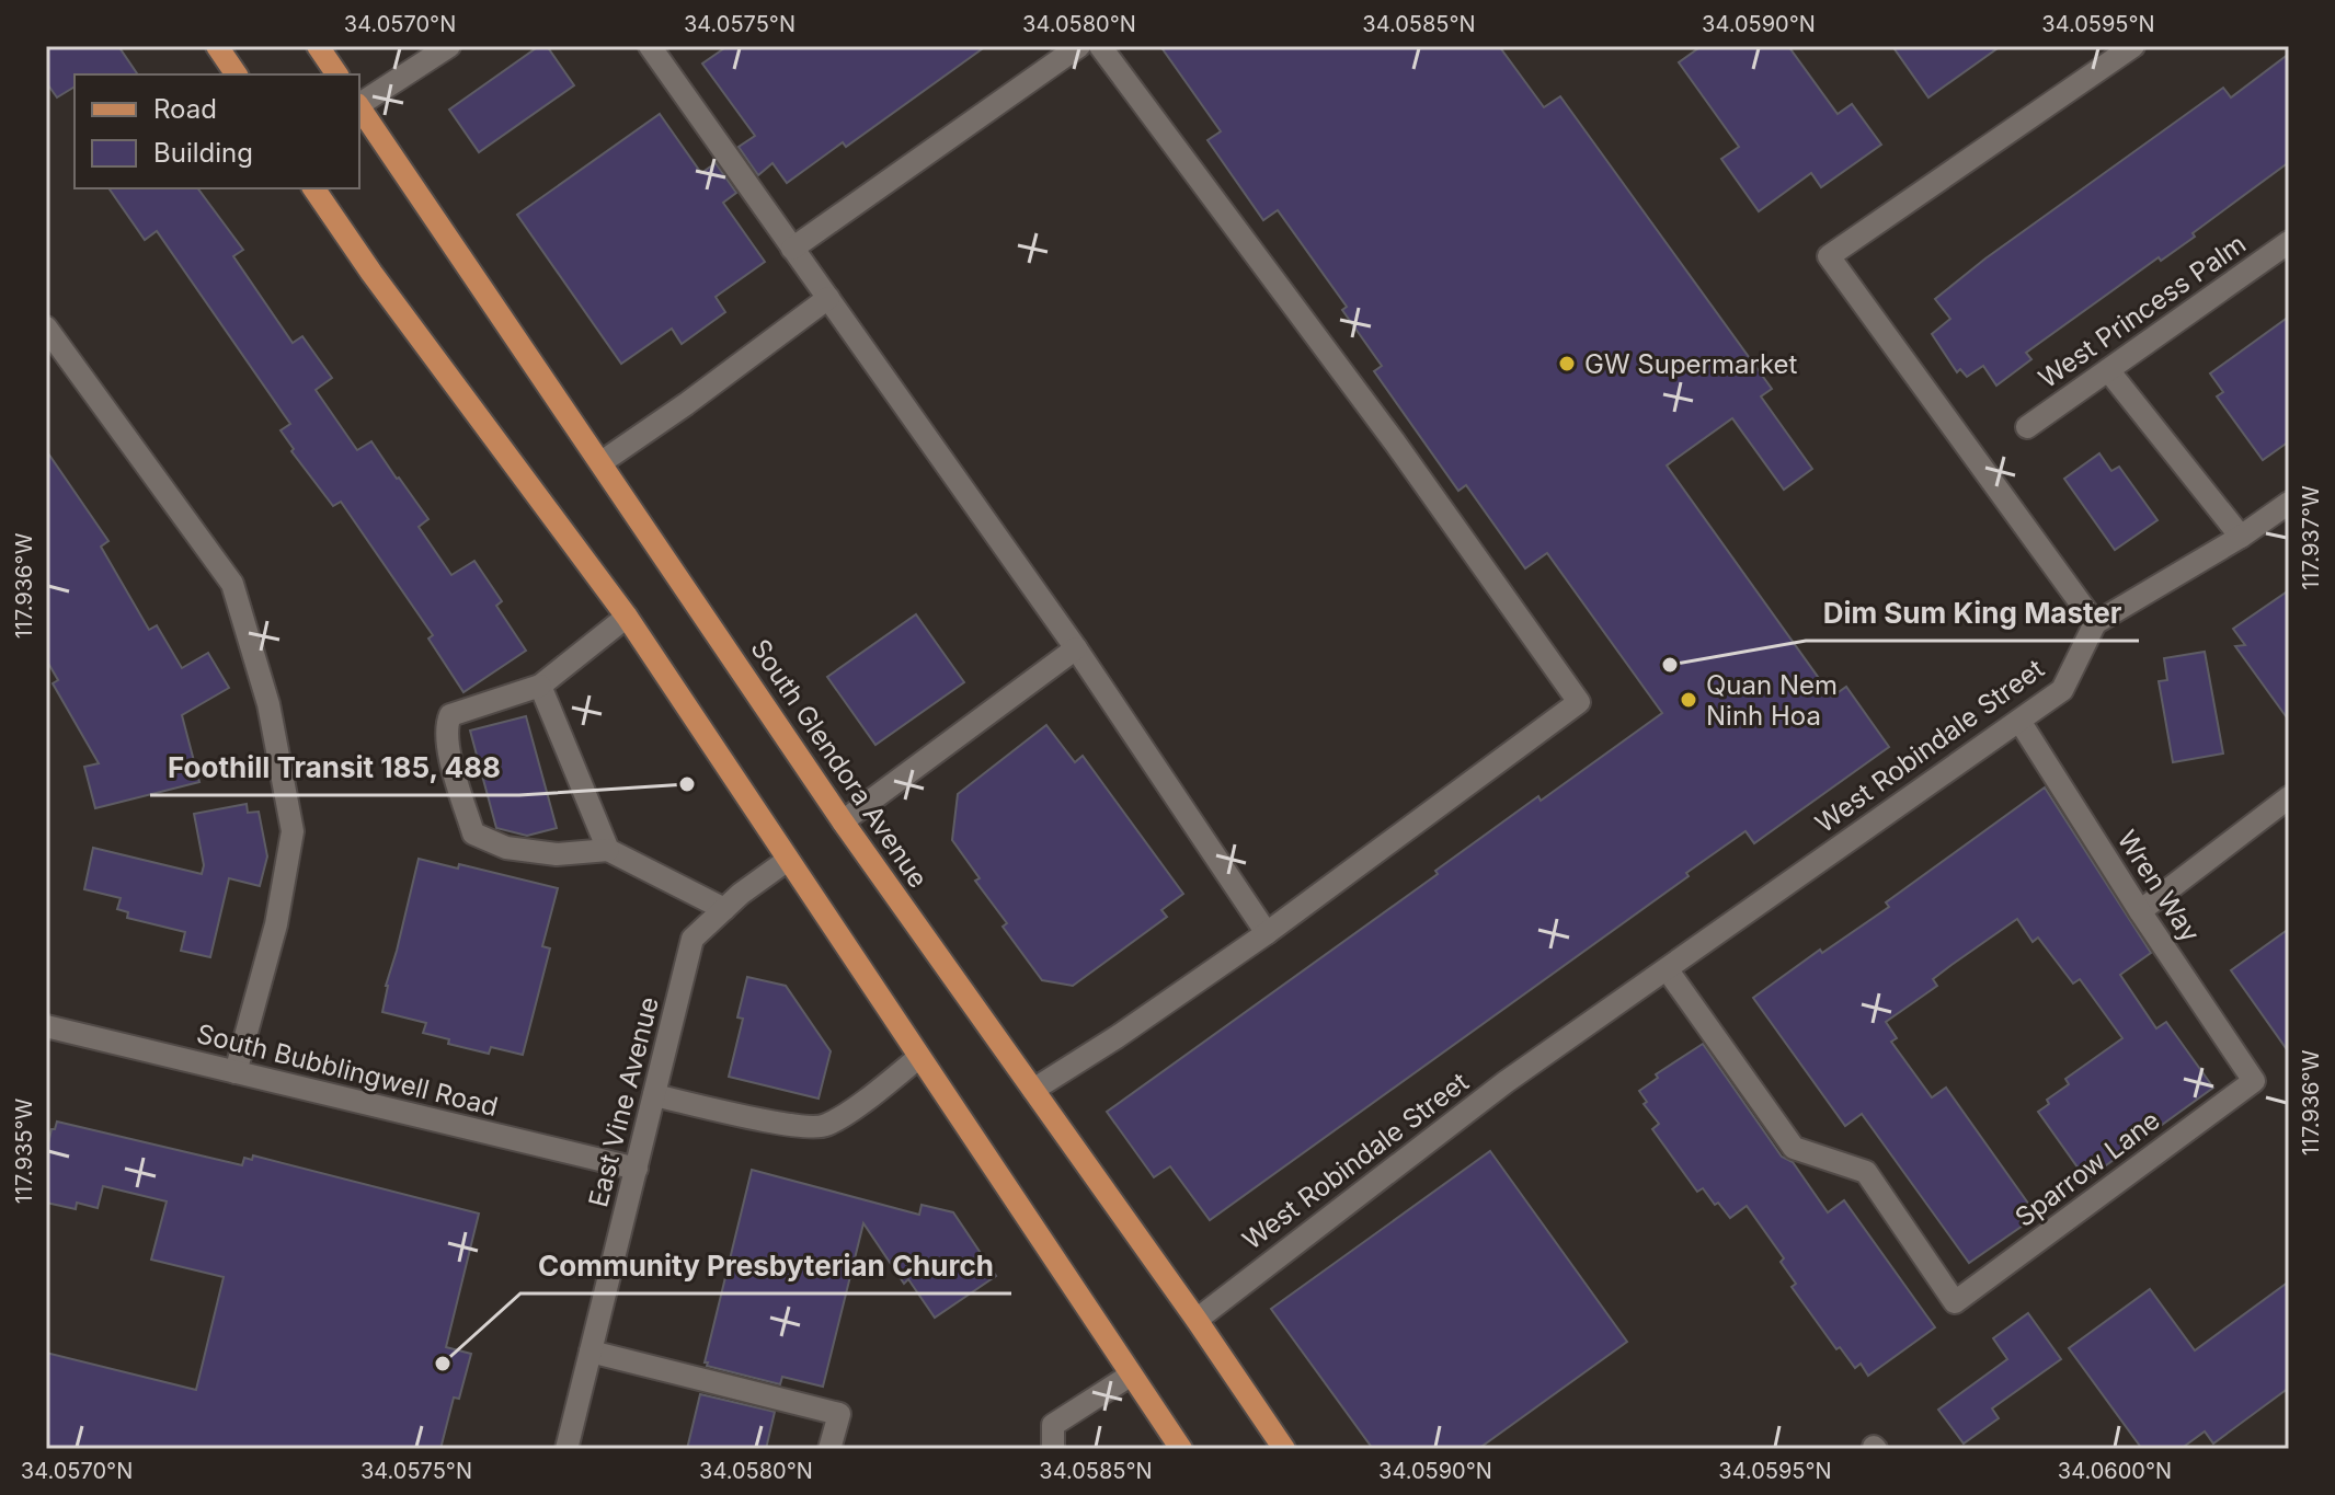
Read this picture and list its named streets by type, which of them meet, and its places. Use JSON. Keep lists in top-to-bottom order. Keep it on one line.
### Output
{"streets":{"main road":["South Glendora Avenue"],"street":["West Princess Palm","West Robindale Street","Wren Way","South Bubblingwell Road","East Vine Avenue","Sparrow Lane"]},"crossings":[["West Robindale Street","South Glendora Avenue"],["West Robindale Street","Wren Way"],["West Robindale Street","Sparrow Lane"],["Wren Way","Sparrow Lane"],["South Bubblingwell Road","East Vine Avenue"]],"places":["GW Supermarket","Dim Sum King Master","Quan Nem Ninh Hoa","Foothill Transit 185, 488","Community Presbyterian Church"],"legend":["Road","Building"],"coordinates":["34.0570°N","34.0575°N","34.0580°N","34.0585°N","34.0590°N","34.0595°N","117.937°W","117.936°W","117.935°W","34.0600°N"]}
